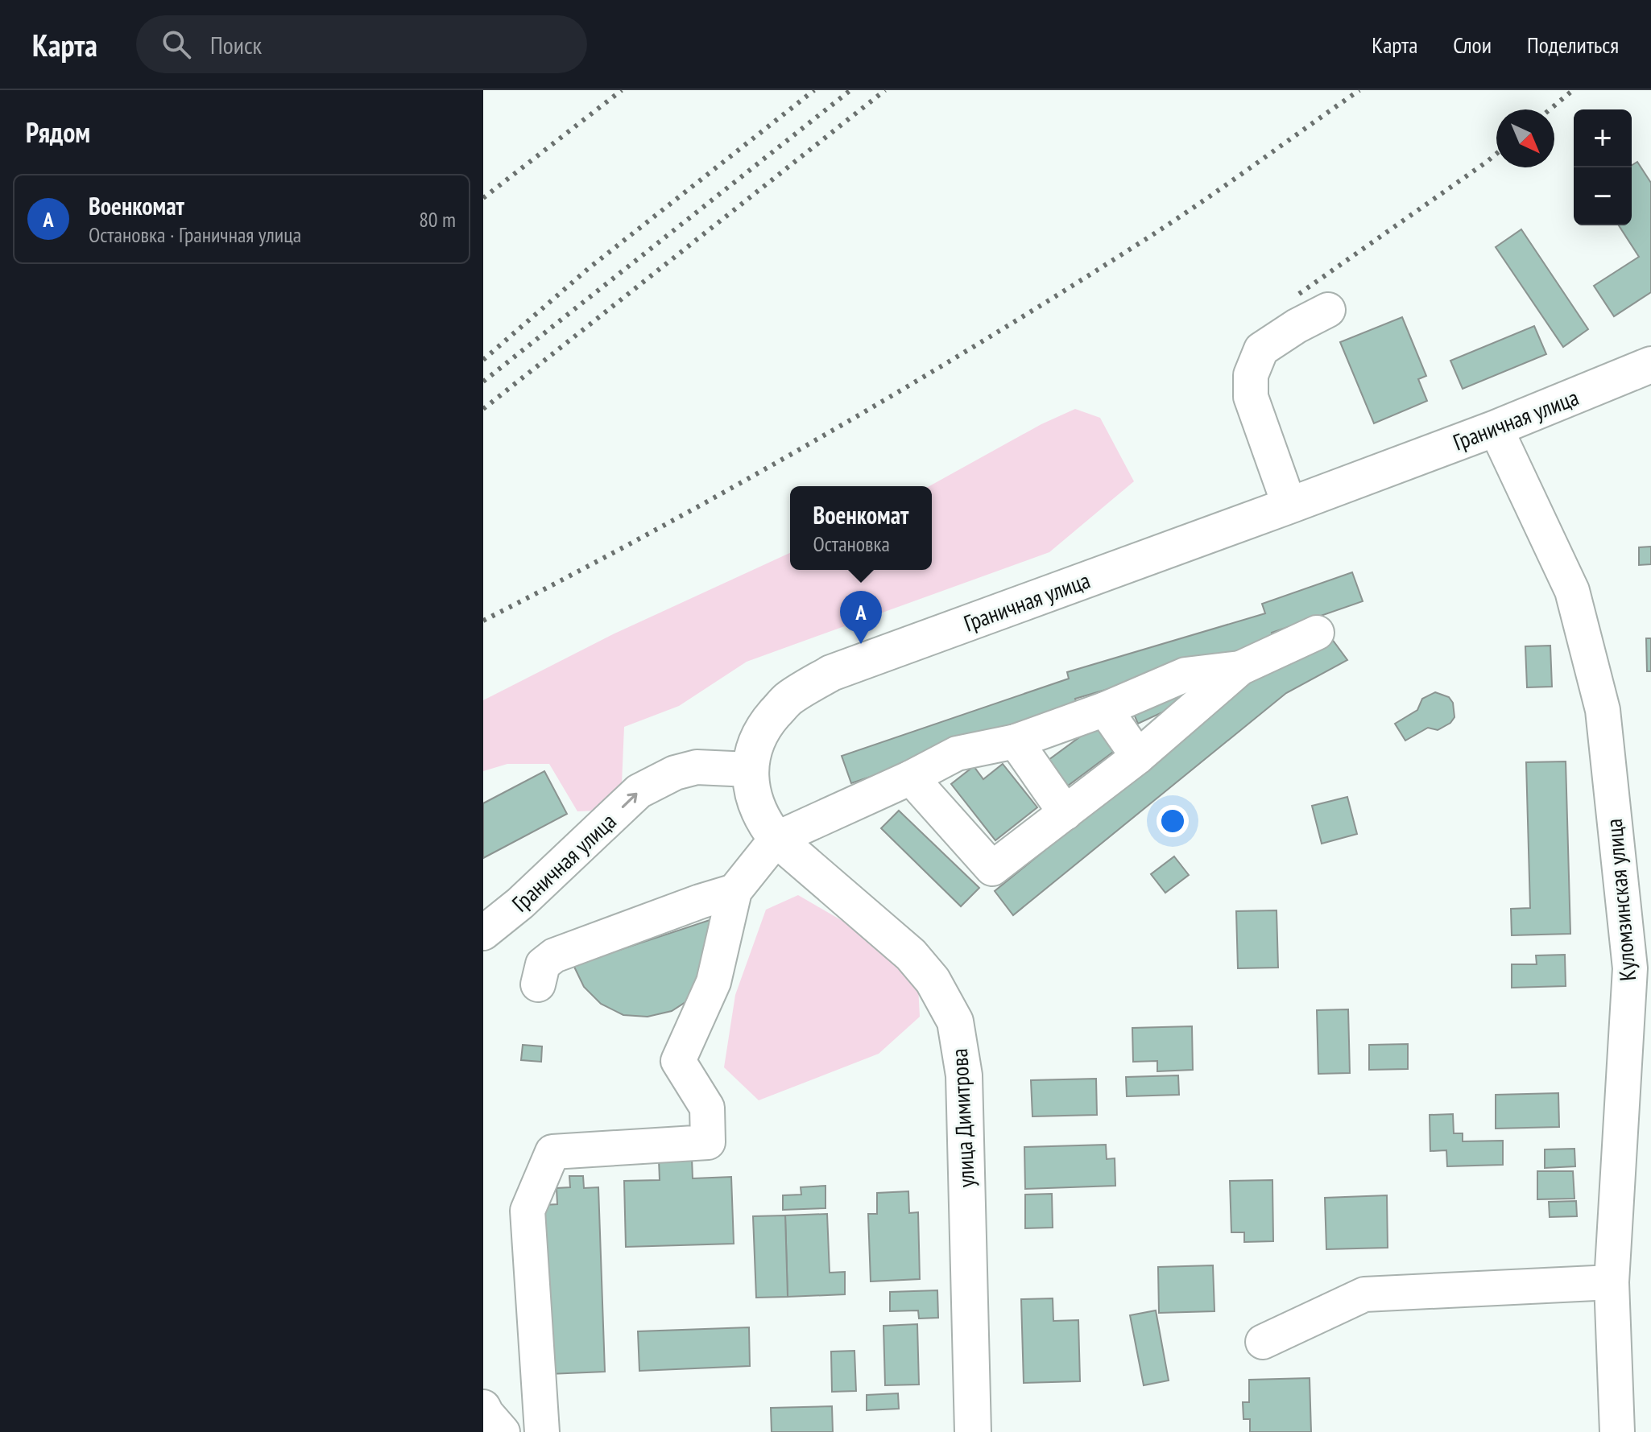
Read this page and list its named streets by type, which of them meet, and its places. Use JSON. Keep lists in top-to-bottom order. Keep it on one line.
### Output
{"streets":{"main road":["Граничная улица","улица Димитрова"],"street":["Куломзинская улица"]},"crossings":[["Граничная улица","Куломзинская улица"],["Граничная улица","улица Димитрова"]],"north":"bottom right","page":{"header":"Карта","search":"Поиск","nav":["Карта","Слои","Поделиться"],"heading":"Рядом","map_buttons":["+","−"],"list":[{"mark":"A","name":"Военкомат","note":"Остановка · Граничная улица","value":"80 m"}],"popup":["Военкомат","Остановка"],"pins":"A"}}
